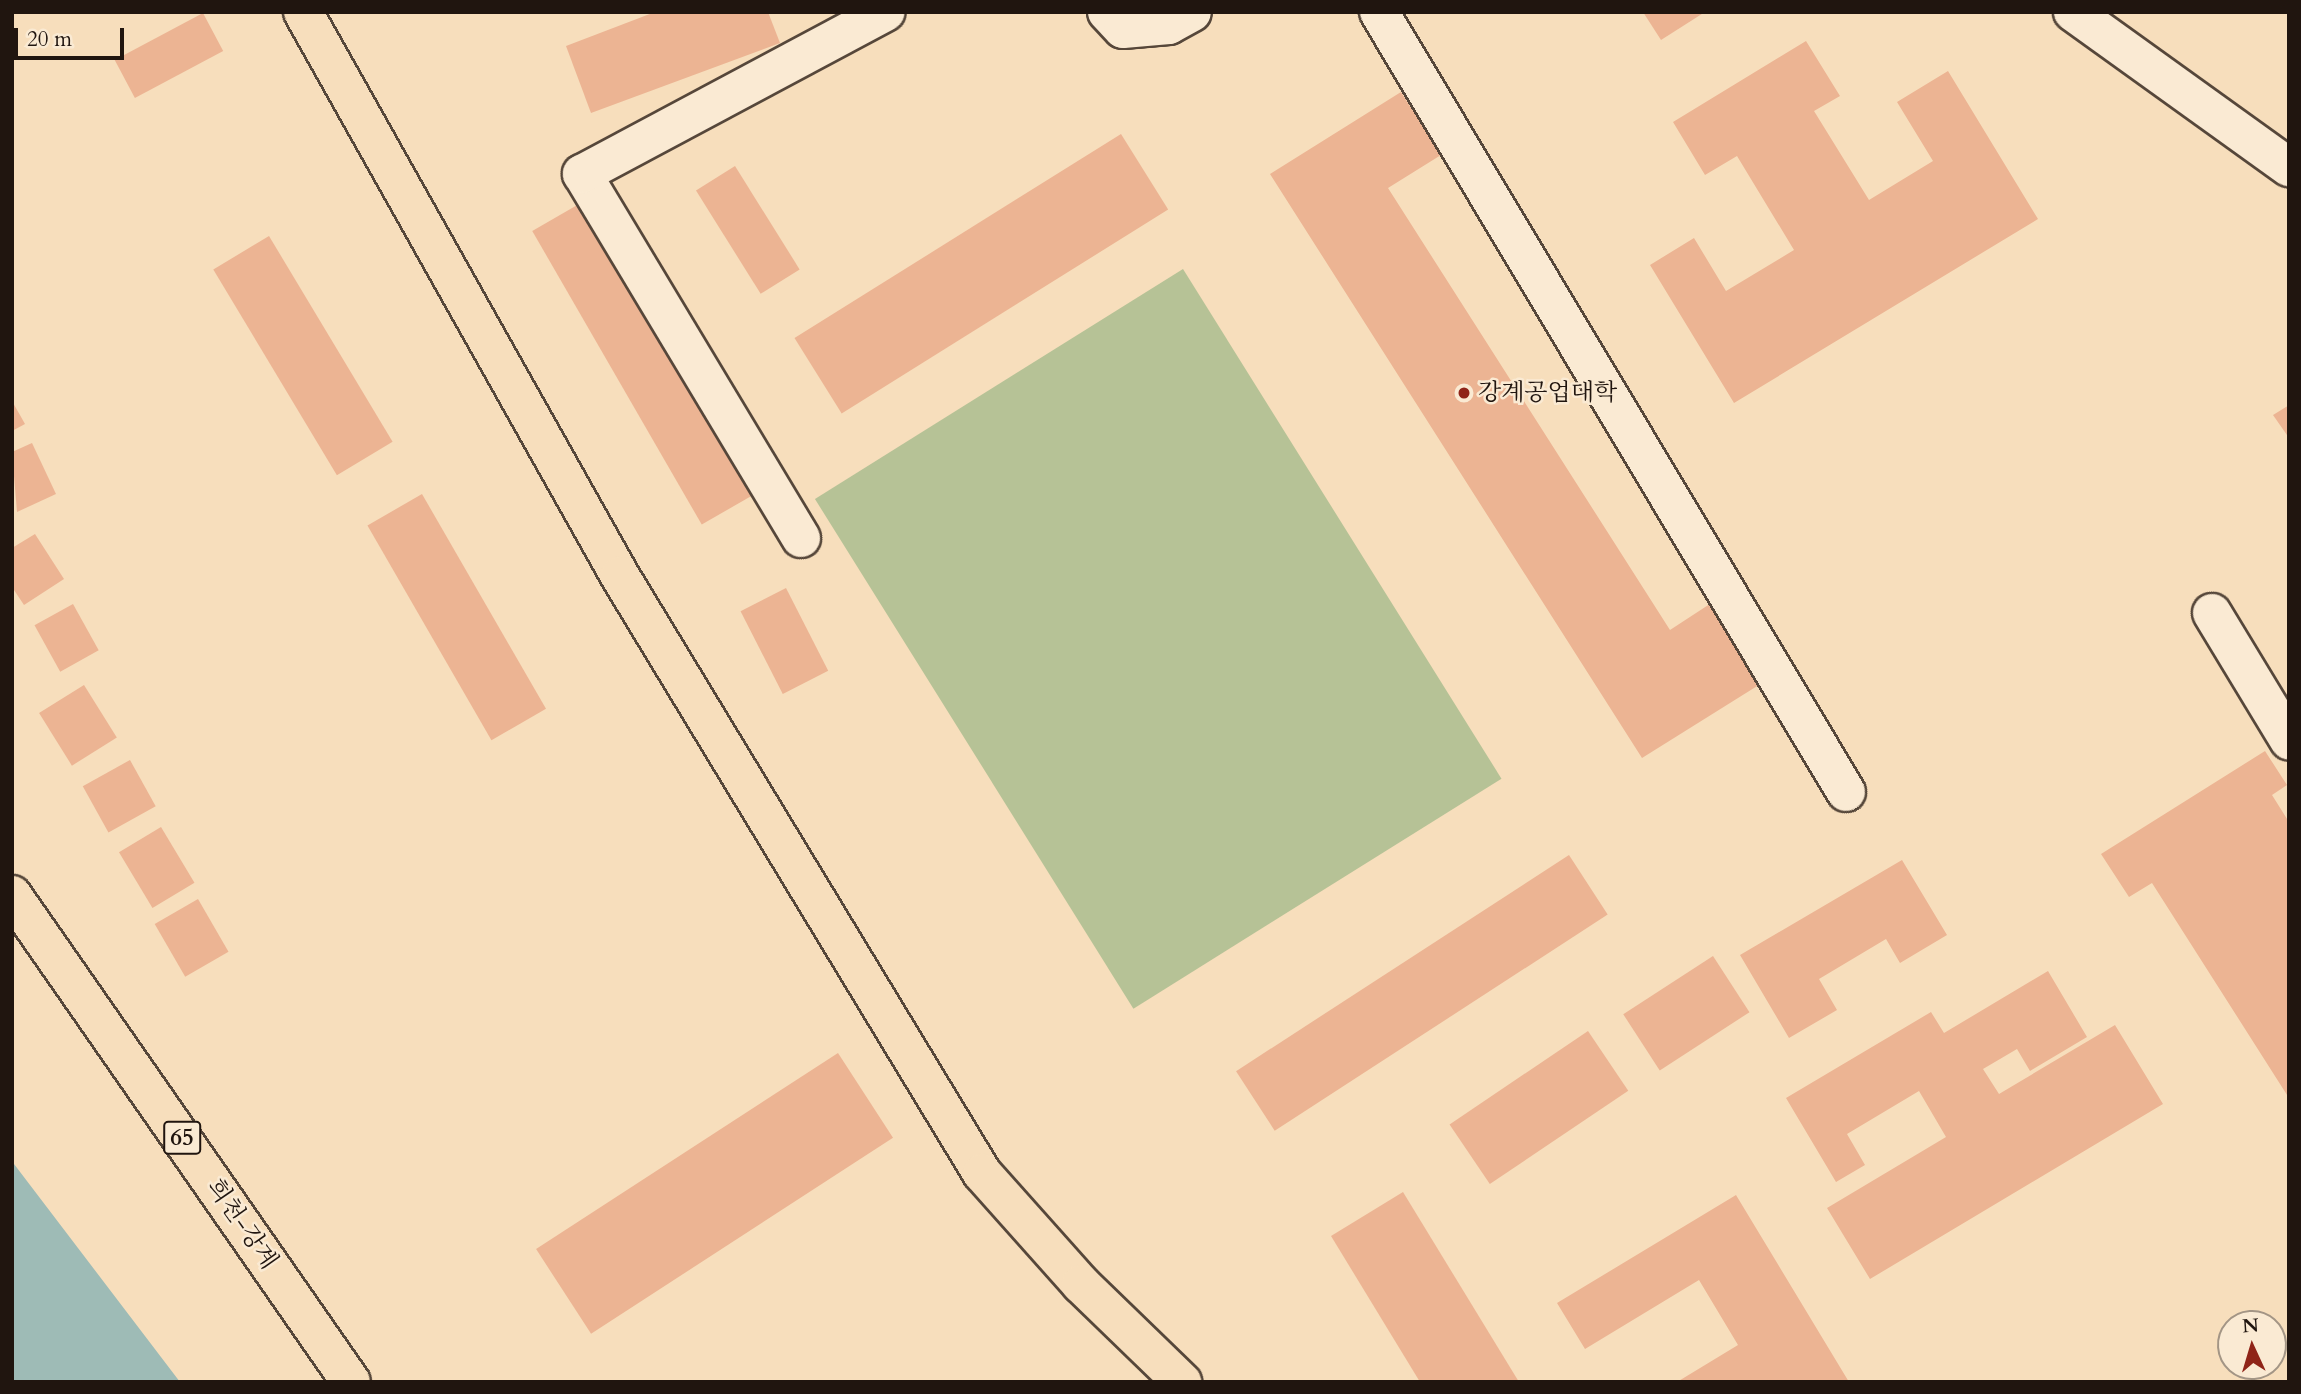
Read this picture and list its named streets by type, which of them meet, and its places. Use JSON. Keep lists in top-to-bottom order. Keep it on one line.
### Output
{"streets":{"main road":["65","희천-강계"]},"places":["강계공업대학"],"scale_bar":"20 m","north":"top"}
